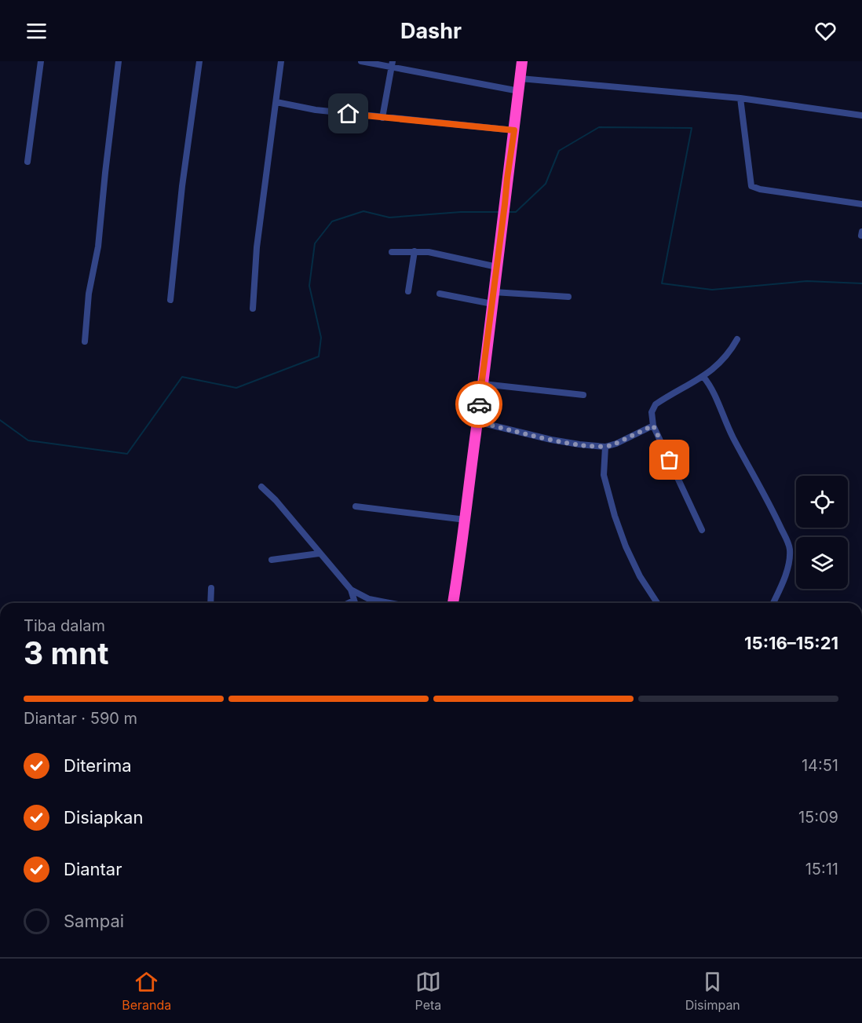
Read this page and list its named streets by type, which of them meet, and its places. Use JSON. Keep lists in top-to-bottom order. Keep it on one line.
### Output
{"page":{"header":"Dashr","heading":["3 mnt","Tiba dalam","15:16–15:21"],"bar":"Diantar · 590 m","list":[["Diterima","14:51"],["Disiapkan","15:09"],["Diantar","15:11"],"Sampai"],"tabs":["Beranda","Peta","Disimpan"]}}
